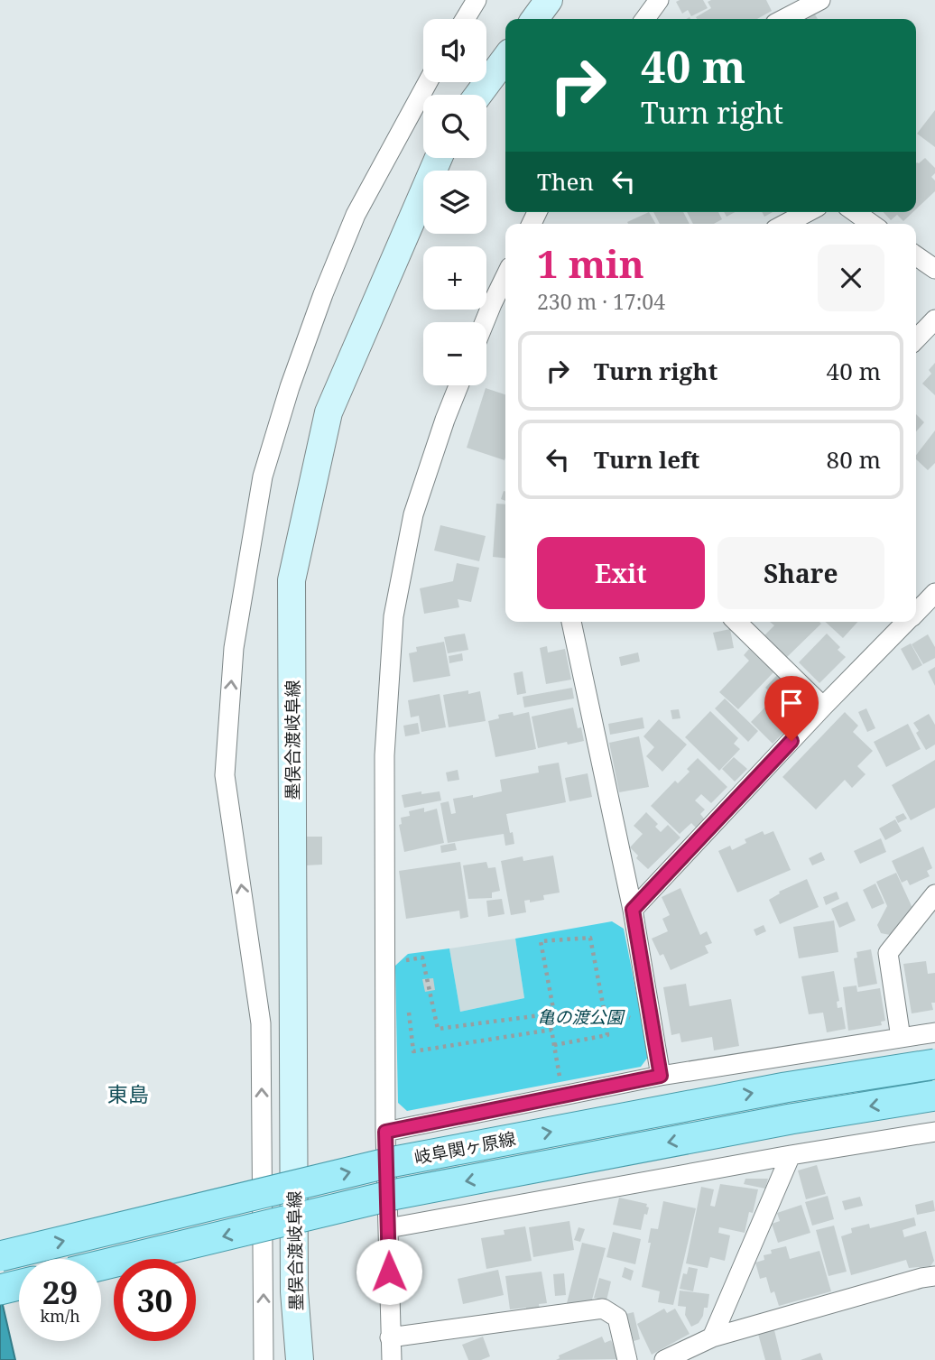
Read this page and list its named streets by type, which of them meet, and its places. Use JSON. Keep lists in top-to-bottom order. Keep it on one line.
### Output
{"streets":{"main road":["墨俣合渡岐阜線","岐阜関ヶ原線"]},"districts":["東島"],"parks":["亀の渡公園"],"page":{"map_buttons":["+","−"],"turn":["40 m","Turn right"],"then":"Then","heading":["1 min","230 m · 17:04"],"list":[{"name":"Turn right","value":"40 m"},{"name":"Turn left","value":"80 m"}],"buttons":["Exit","Share"],"speed":"29 km/h","limit":"30"}}
